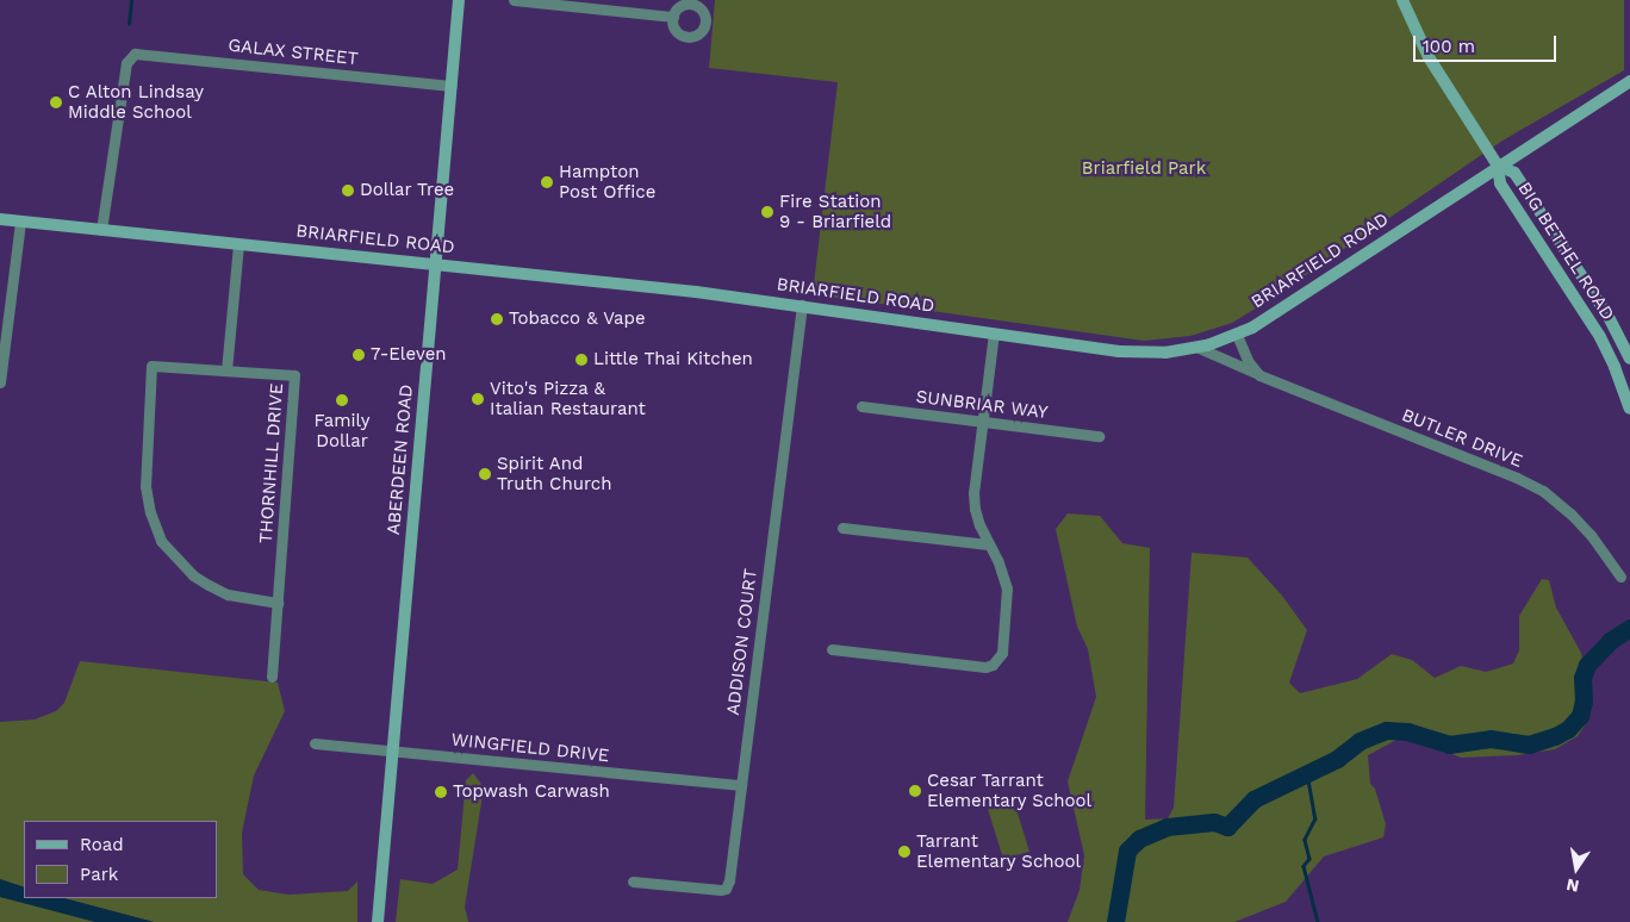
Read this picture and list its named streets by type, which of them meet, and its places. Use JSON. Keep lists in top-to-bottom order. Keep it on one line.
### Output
{"streets":{"main road":["BRIARFIELD ROAD","BIG BETHEL ROAD","ABERDEEN ROAD"],"street":["GALAX STREET","SUNBRIAR WAY","BUTLER DRIVE","THORNHILL DRIVE","ADDISON COURT","WINGFIELD DRIVE"]},"crossings":[["GALAX STREET","BRIARFIELD ROAD"],["GALAX STREET","ABERDEEN ROAD"],["BRIARFIELD ROAD","BIG BETHEL ROAD"],["BRIARFIELD ROAD","BUTLER DRIVE"],["BRIARFIELD ROAD","ABERDEEN ROAD"],["BRIARFIELD ROAD","ADDISON COURT"],["ABERDEEN ROAD","WINGFIELD DRIVE"],["ADDISON COURT","WINGFIELD DRIVE"]],"parks":["Briarfield Park"],"places":["C Alton Lindsay Middle School","Hampton Post Office","Dollar Tree","Fire Station 9 - Briarfield","Tobacco & Vape","7-Eleven","Little Thai Kitchen","Vito's Pizza & Italian Restaurant","Family Dollar","Spirit And Truth Church","Cesar Tarrant Elementary School","Topwash Carwash","Tarrant Elementary School"],"legend":["Road","Park"],"scale_bar":"100 m","north":"bottom"}
